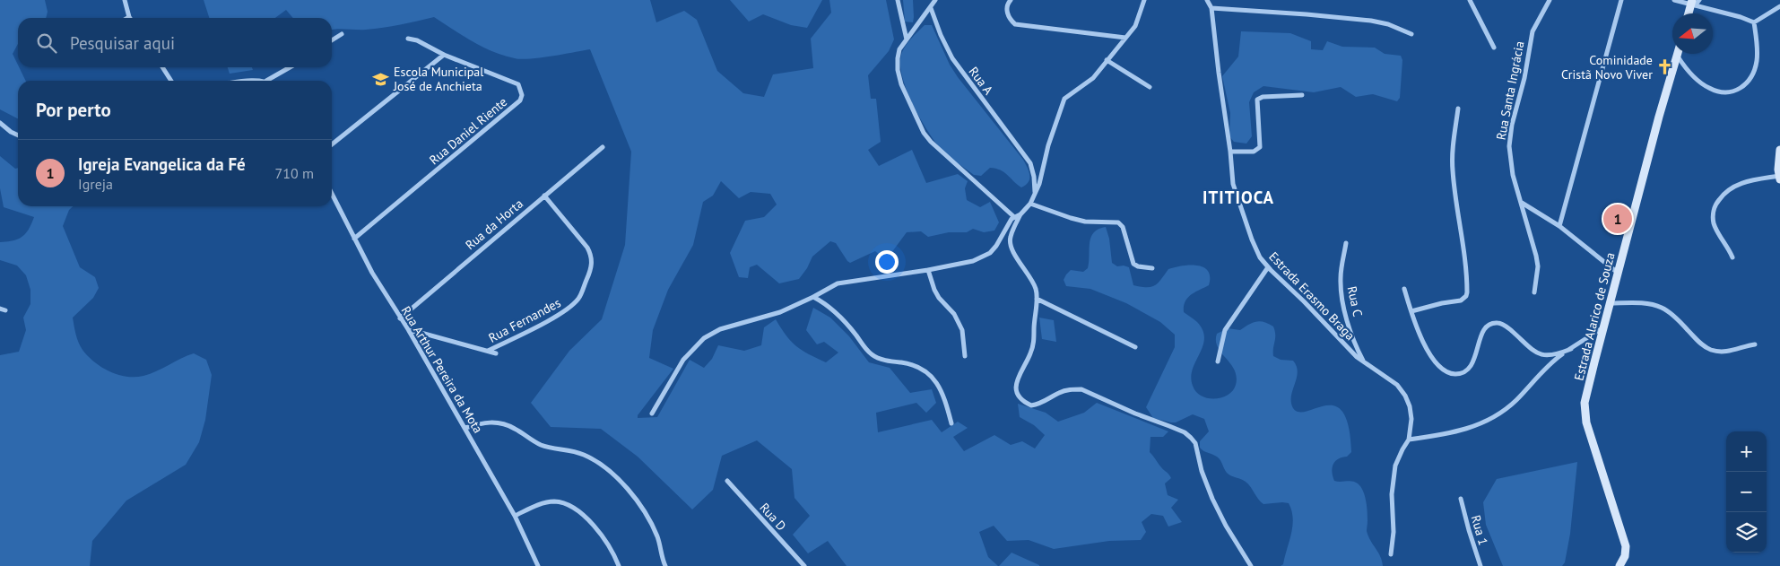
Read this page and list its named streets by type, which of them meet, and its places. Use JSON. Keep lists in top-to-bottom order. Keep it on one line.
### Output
{"streets":{"main road":["Estrada Alarico de Souza"],"street":["Rua A","Rua Santa Ingrácia","Rua Daniel Riente","Rua da Horta","Estrada Erasmo Braga","Rua C","Rua Fernandes","Rua Arthur Pereira da Mota","Rua D","Rua 1"]},"crossings":[["Rua Daniel Riente","Rua Arthur Pereira da Mota"],["Rua da Horta","Rua Fernandes"],["Rua da Horta","Rua Arthur Pereira da Mota"],["Estrada Erasmo Braga","Rua C"],["Rua Fernandes","Rua Arthur Pereira da Mota"]],"districts":["ITITIOCA"],"places":{"church":["Cominidade Cristã Novo Viver"],"school or university":["Escola Municipal José de Anchieta"]},"north":"left","page":{"search":"Pesquisar aqui","heading":"Por perto","list":[{"mark":"1","name":"Igreja Evangelica da Fé","note":"Igreja","value":"710 m"}],"pins":"1","map_buttons":["+","−"]}}
